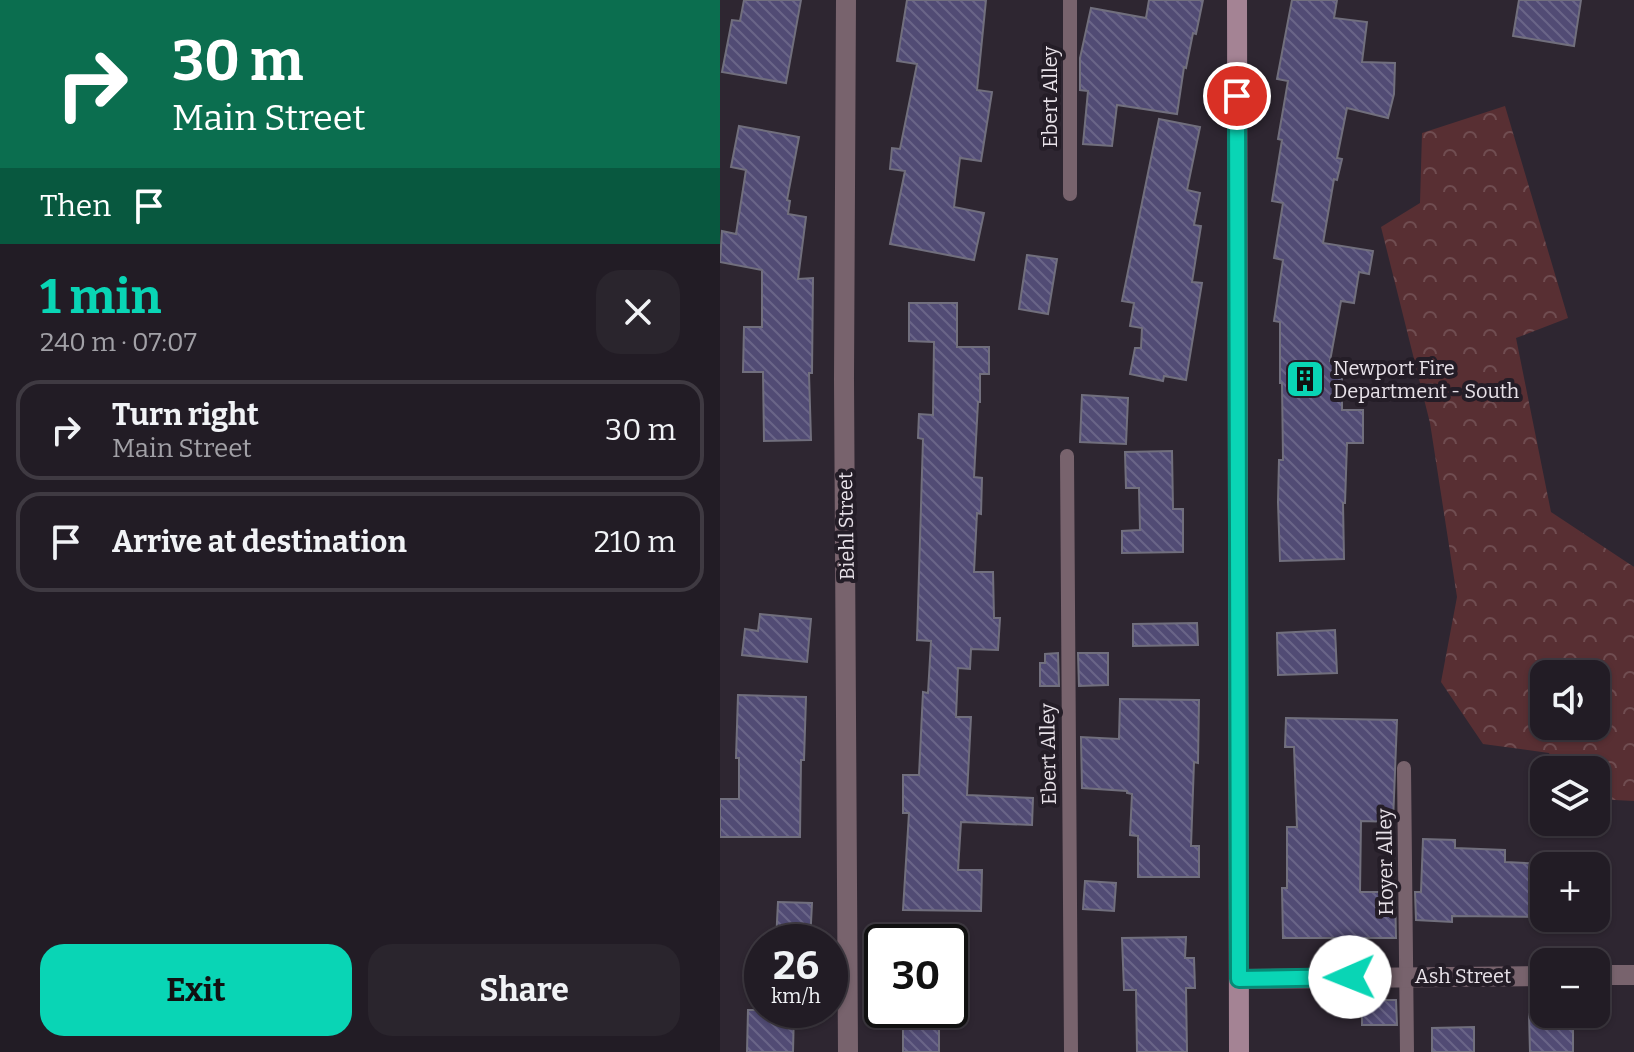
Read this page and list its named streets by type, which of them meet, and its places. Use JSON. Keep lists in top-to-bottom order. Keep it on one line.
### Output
{"streets":{"street":["Biehl Street","Ash Street"],"lane":["Ebert Alley","Hoyer Alley"]},"crossings":[["Hoyer Alley","Ash Street"]],"places":{"building":["Newport Fire Department - South"]},"page":{"turn":["30 m","Main Street"],"then":"Then","heading":["1 min","240 m · 07:07"],"list":[{"name":"Turn right","note":"Main Street","value":"30 m"},{"name":"Arrive at destination","value":"210 m"}],"map_buttons":["+","−"],"speed":"26 km/h","limit":"30","buttons":["Exit","Share"]}}
